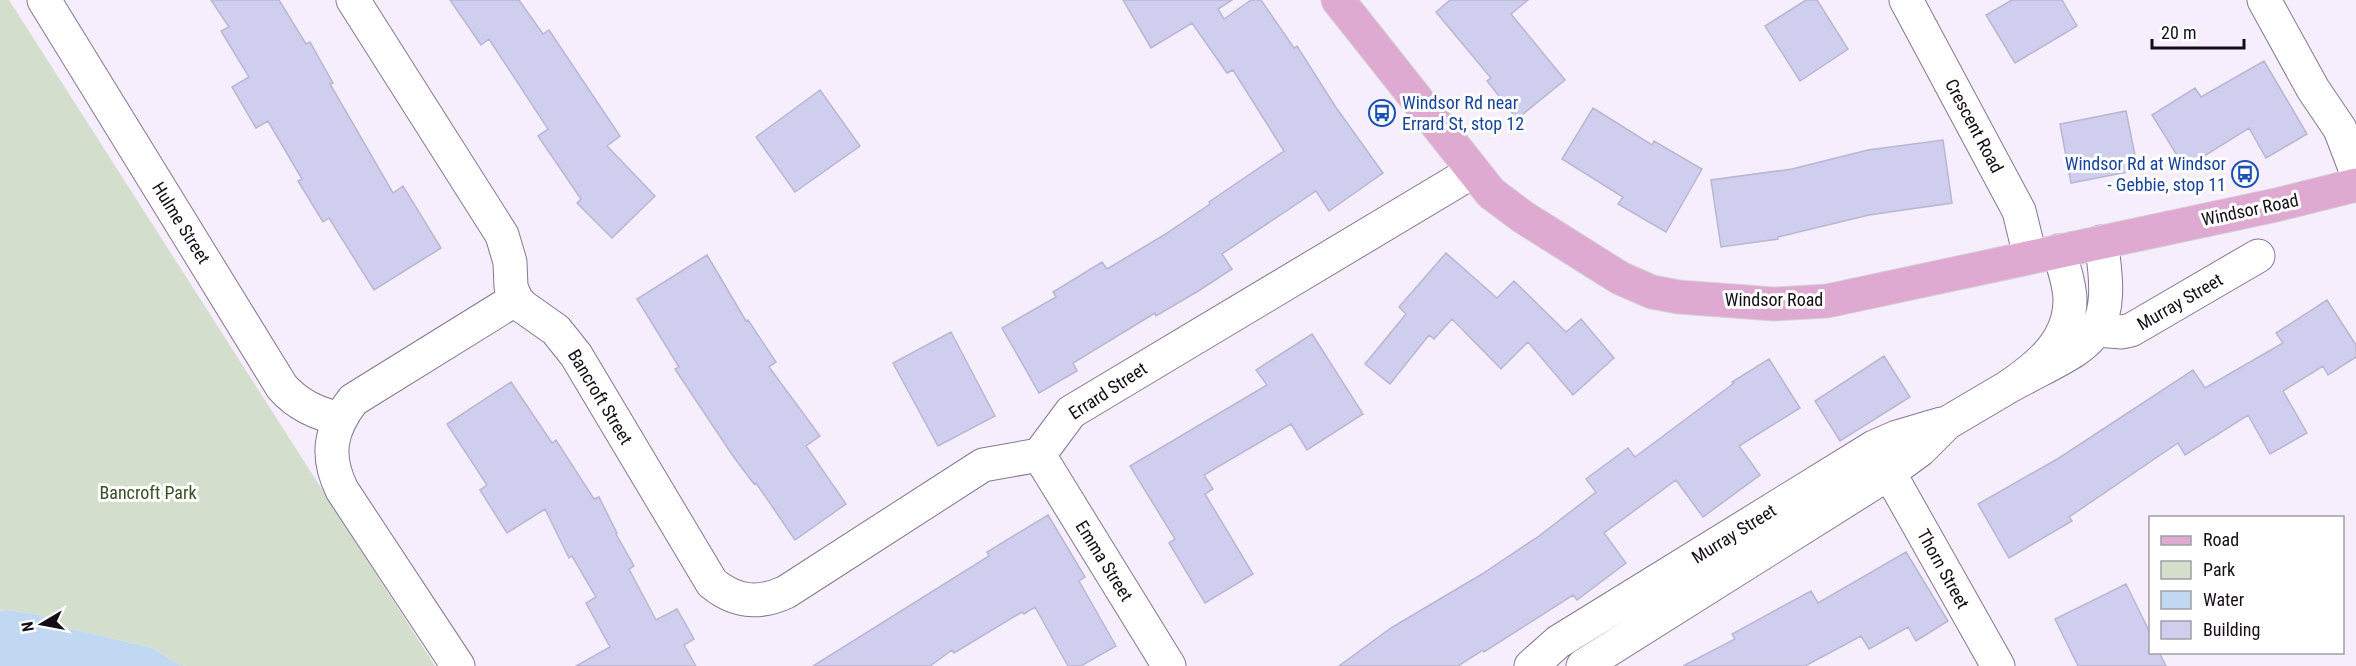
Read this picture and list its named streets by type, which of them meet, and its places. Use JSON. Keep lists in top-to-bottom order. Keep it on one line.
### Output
{"streets":{"main road":["Windsor Road"],"street":["Crescent Road","Hulme Street","Murray Street","Errard Street","Bancroft Street","Emma Street","Thorn Street"]},"crossings":[["Crescent Road","Windsor Road"],["Crescent Road","Murray Street"],["Windsor Road","Murray Street"],["Windsor Road","Errard Street"],["Murray Street","Thorn Street"],["Errard Street","Bancroft Street"],["Errard Street","Emma Street"],["Bancroft Street","Emma Street"]],"parks":["Bancroft Park"],"places":{"bus stop":["Windsor Rd near Errard St, stop 12","Windsor Rd at Windsor - Gebbie, stop 11"]},"legend":["Road","Park","Water","Building"],"scale_bar":"20 m","north":"left"}
